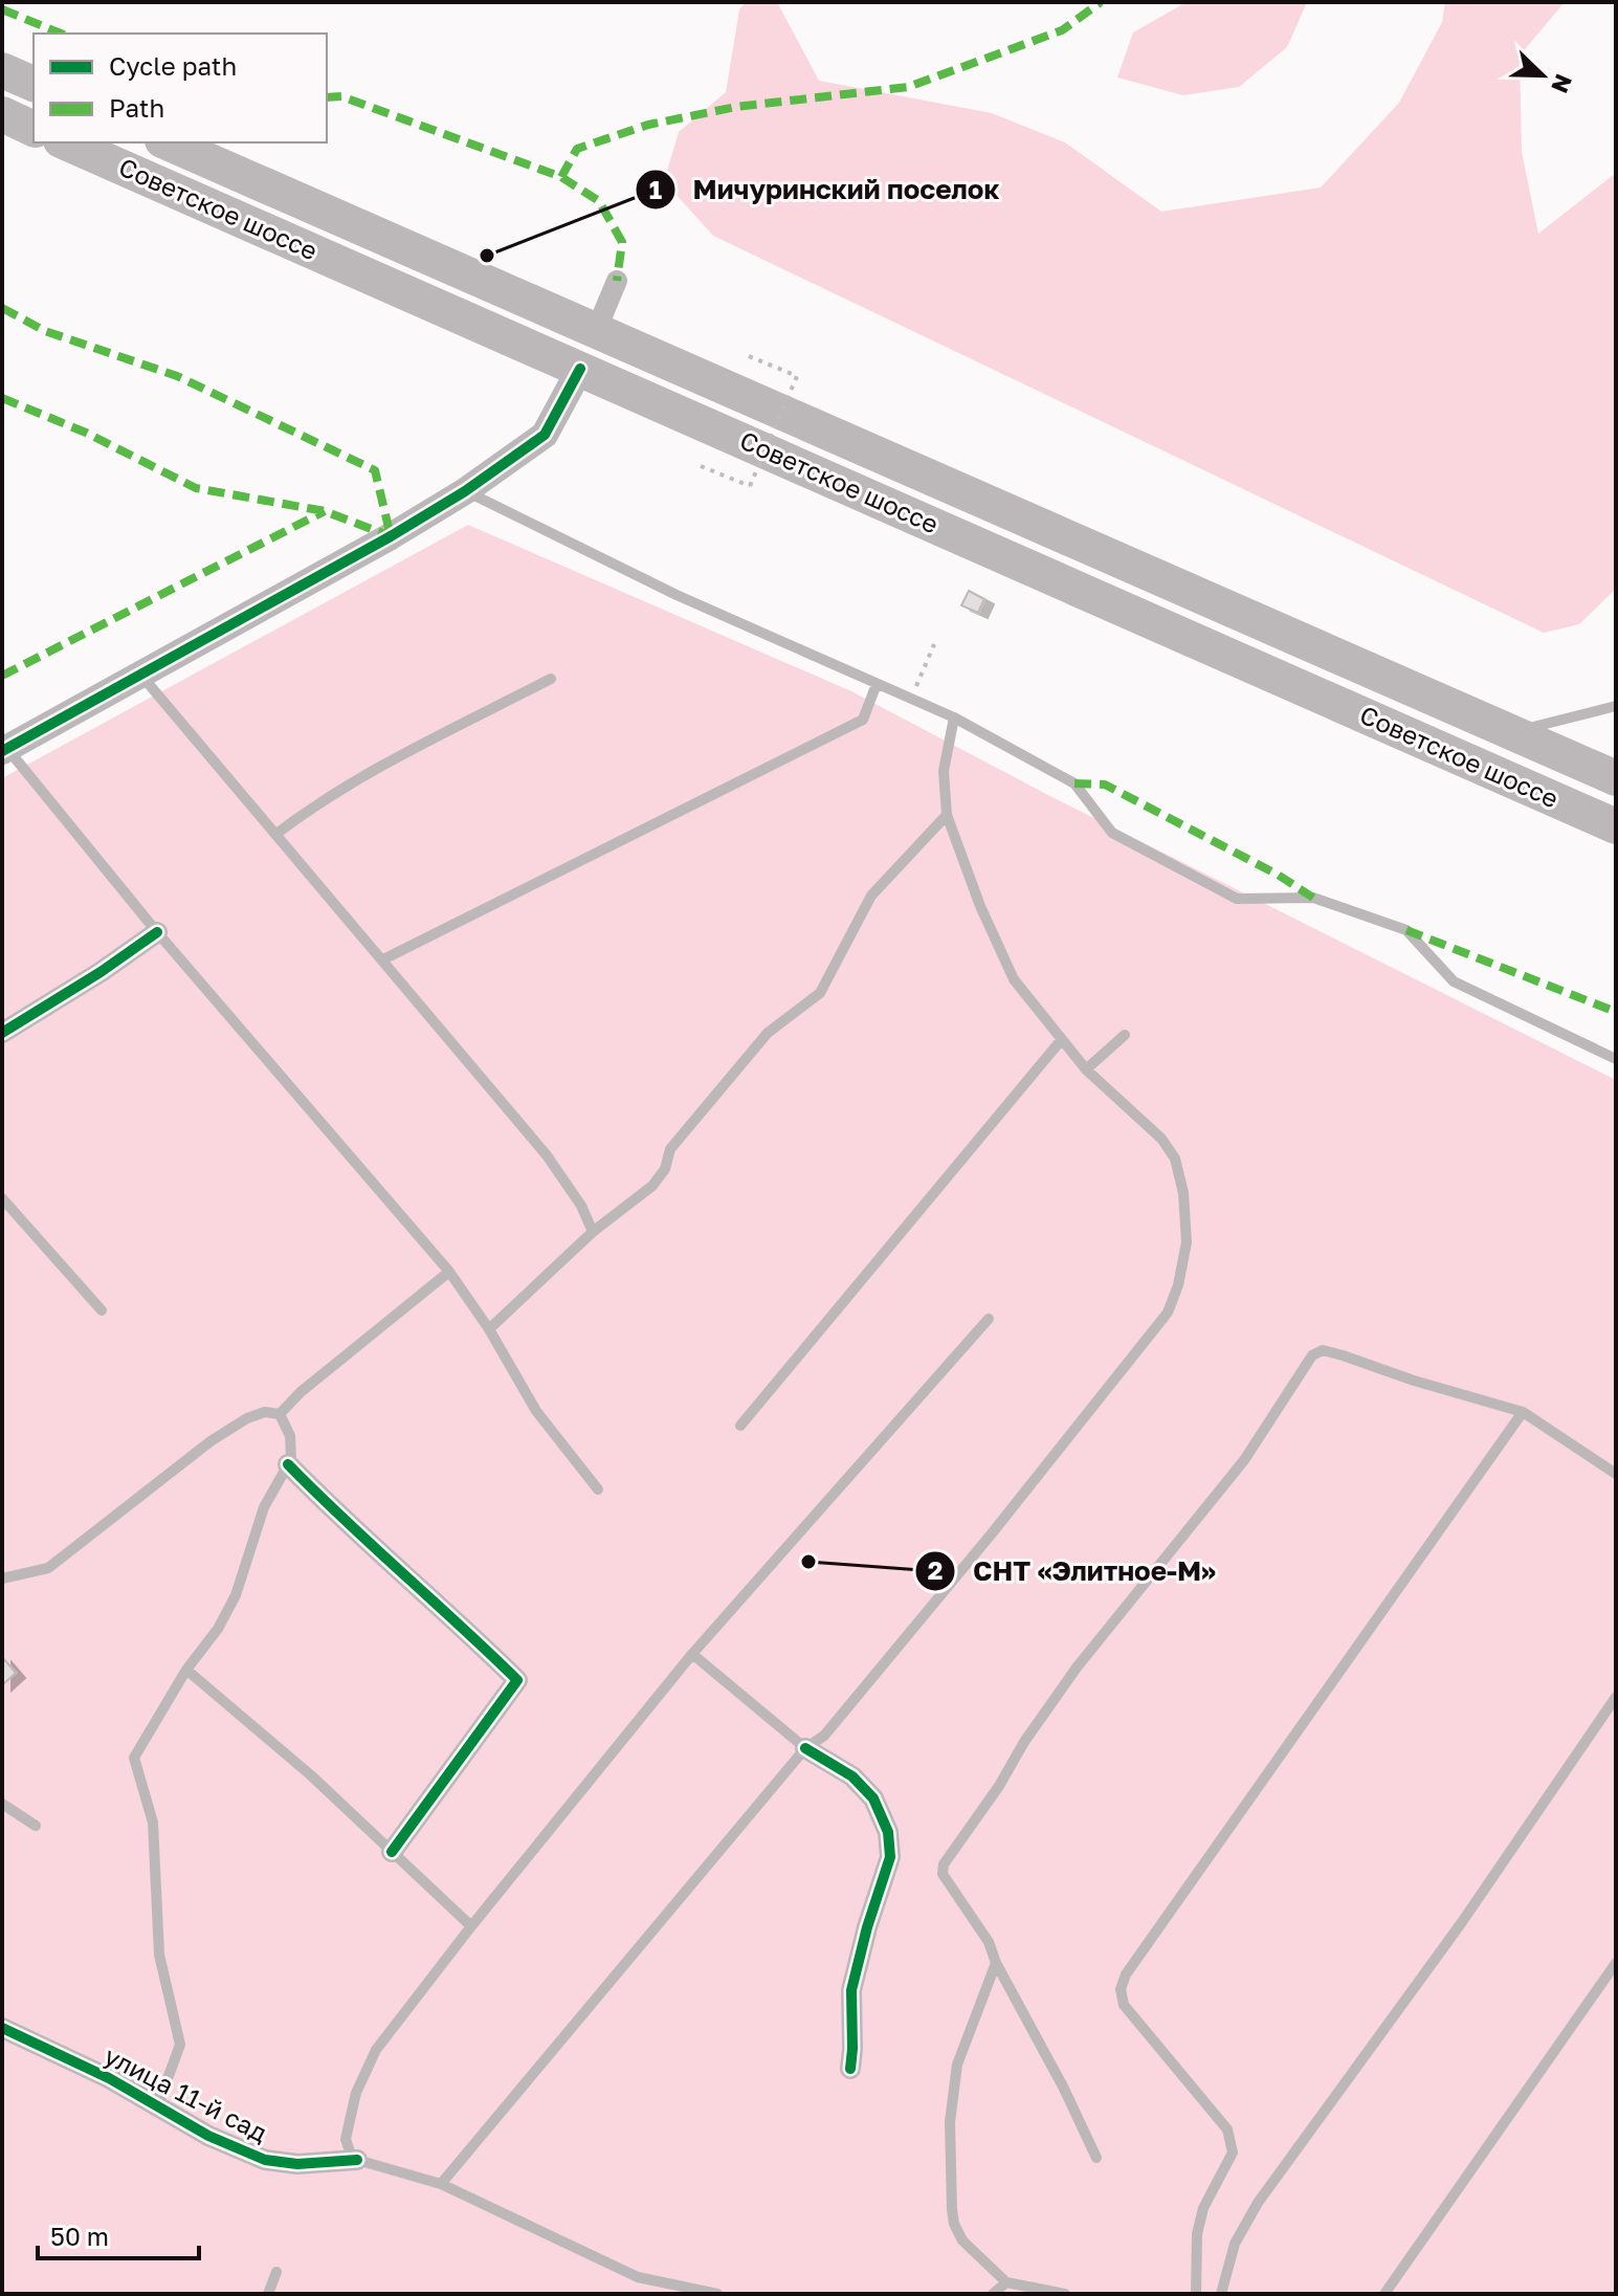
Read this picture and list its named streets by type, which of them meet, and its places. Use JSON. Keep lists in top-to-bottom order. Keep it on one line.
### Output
{"streets":{"highway":["Советское шоссе"],"street":["улица 11-й сад"]},"places":["Мичуринский поселок","СНТ «Элитное-М»"],"legend":["Cycle path","Path"],"scale_bar":"50 m","north":"bottom right"}
